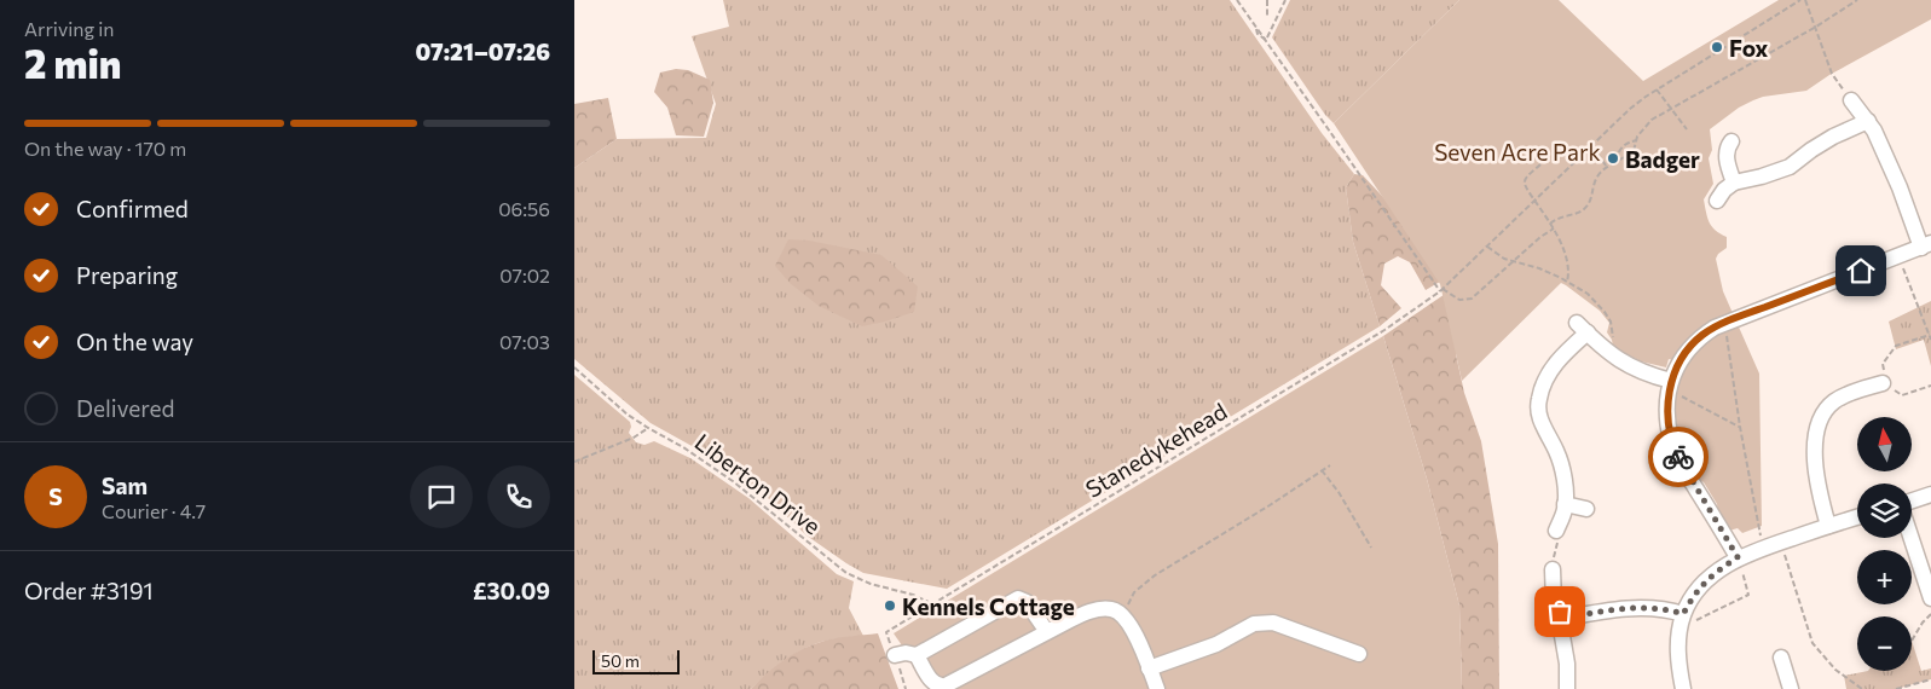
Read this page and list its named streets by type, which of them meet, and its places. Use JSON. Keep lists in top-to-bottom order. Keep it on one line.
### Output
{"streets":{"path":["Stanedykehead","Liberton Drive"]},"crossings":[["Stanedykehead","Liberton Drive"]],"parks":["Seven Acre Park"],"places":["Fox","Badger","Kennels Cottage"],"scale_bar":"50 m","north":"top","page":{"heading":["2 min","Arriving in","07:21–07:26"],"panel":["Sam","Courier · 4.7","Order #3191","£30.09"],"bar":"On the way · 170 m","list":[["Confirmed","06:56"],["Preparing","07:02"],["On the way","07:03"],"Delivered"],"map_buttons":["+","−"],"round":"S","scale":"50 m"}}
